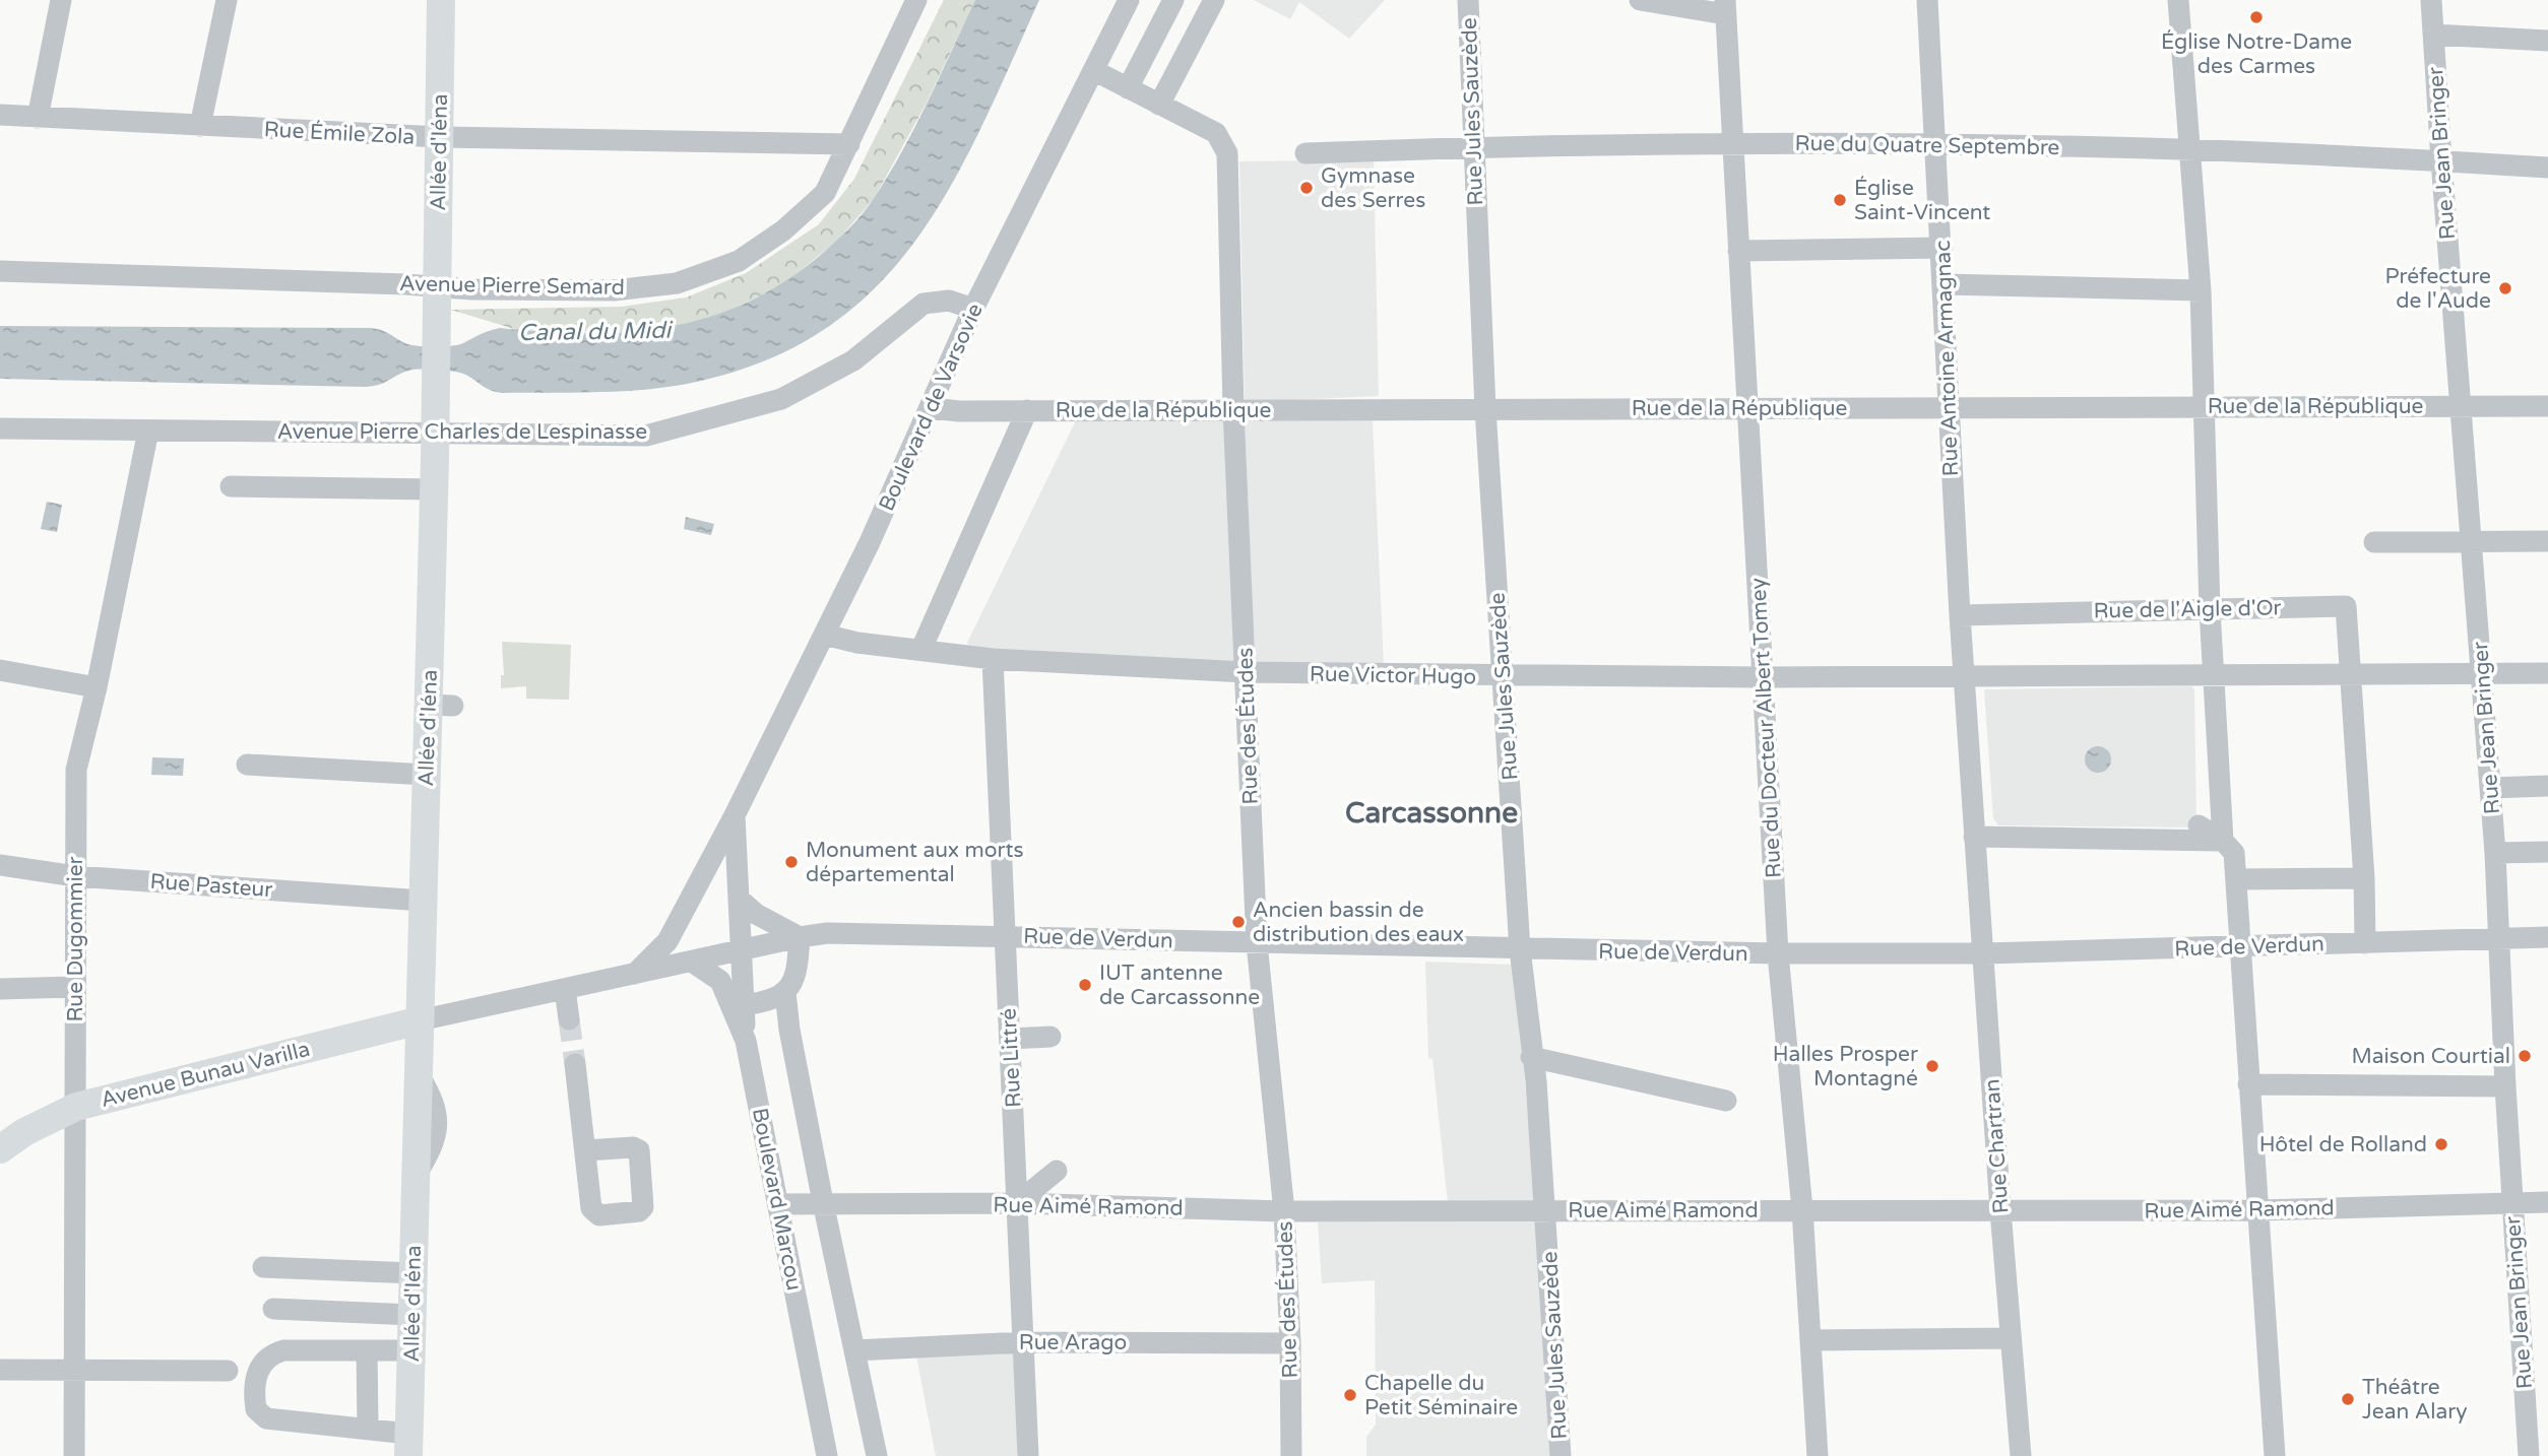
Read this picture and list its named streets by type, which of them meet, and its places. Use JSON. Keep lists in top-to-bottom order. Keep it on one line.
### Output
{"streets":{"main road":["Allée d'Iéna","Avenue Bunau Varilla"],"street":["Rue Jules Sauzède","Rue Émile Zola","Rue du Quatre Septembre","Rue Jean Bringer","Avenue Pierre Semard","Rue Antoine Armagnac","Rue de la République","Boulevard de Varsovie","Avenue Pierre Charles de Lespinasse","Rue de l'Aigle d'Or","Rue Victor Hugo","Rue des Études","Rue du Docteur Albert Tomey","Rue Pasteur","Rue de Verdun","Rue Dugommier","Rue Littré","Rue Chartran","Boulevard Marcou","Rue Aimé Ramond","Rue Arago"]},"crossings":[["Rue Jules Sauzède","Rue du Quatre Septembre"],["Rue Jules Sauzède","Rue de la République"],["Rue Jules Sauzède","Rue Victor Hugo"],["Rue Jules Sauzède","Rue de Verdun"],["Rue Jules Sauzède","Rue Aimé Ramond"],["Rue Émile Zola","Allée d'Iéna"],["Rue Émile Zola","Avenue Pierre Semard"],["Rue du Quatre Septembre","Rue Jean Bringer"],["Rue du Quatre Septembre","Rue Antoine Armagnac"],["Rue du Quatre Septembre","Rue du Docteur Albert Tomey"],["Allée d'Iéna","Avenue Pierre Semard"],["Allée d'Iéna","Avenue Pierre Charles de Lespinasse"],["Allée d'Iéna","Rue Pasteur"],["Allée d'Iéna","Rue de Verdun"],["Allée d'Iéna","Avenue Bunau Varilla"],["Rue Jean Bringer","Rue de la République"],["Rue Jean Bringer","Rue Victor Hugo"],["Rue Jean Bringer","Rue de Verdun"],["Rue Jean Bringer","Rue Aimé Ramond"],["Rue Antoine Armagnac","Rue de la République"],["Rue Antoine Armagnac","Rue de l'Aigle d'Or"],["Rue Antoine Armagnac","Rue Victor Hugo"],["Rue Antoine Armagnac","Rue Chartran"],["Rue de la République","Boulevard de Varsovie"],["Rue de la République","Rue des Études"],["Rue de la République","Rue du Docteur Albert Tomey"],["Boulevard de Varsovie","Avenue Pierre Charles de Lespinasse"],["Boulevard de Varsovie","Rue Victor Hugo"],["Boulevard de Varsovie","Rue des Études"],["Boulevard de Varsovie","Rue de Verdun"],["Boulevard de Varsovie","Boulevard Marcou"],["Avenue Pierre Charles de Lespinasse","Rue Dugommier"],["Rue de l'Aigle d'Or","Rue Victor Hugo"],["Rue Victor Hugo","Rue des Études"],["Rue Victor Hugo","Rue du Docteur Albert Tomey"],["Rue Victor Hugo","Rue Littré"],["Rue des Études","Rue de Verdun"],["Rue des Études","Rue Aimé Ramond"],["Rue des Études","Rue Arago"],["Rue du Docteur Albert Tomey","Rue de Verdun"],["Rue du Docteur Albert Tomey","Rue Aimé Ramond"],["Rue Pasteur","Rue Dugommier"],["Rue de Verdun","Rue Littré"],["Rue de Verdun","Avenue Bunau Varilla"],["Rue de Verdun","Rue Chartran"],["Rue de Verdun","Boulevard Marcou"],["Rue Dugommier","Avenue Bunau Varilla"],["Rue Littré","Rue Aimé Ramond"],["Rue Littré","Rue Arago"],["Rue Chartran","Rue Aimé Ramond"],["Boulevard Marcou","Rue Aimé Ramond"]],"districts":["Carcassonne"],"water":["Canal du Midi"],"places":["Église Notre-Dame des Carmes","Gymnase des Serres","Église Saint-Vincent","Préfecture de l'Aude","Monument aux morts départemental","Ancien bassin de distribution des eaux","IUT antenne de Carcassonne","Maison Courtial","Halles Prosper Montagné","Hôtel de Rolland","Chapelle du Petit Séminaire","Théâtre Jean Alary"]}
